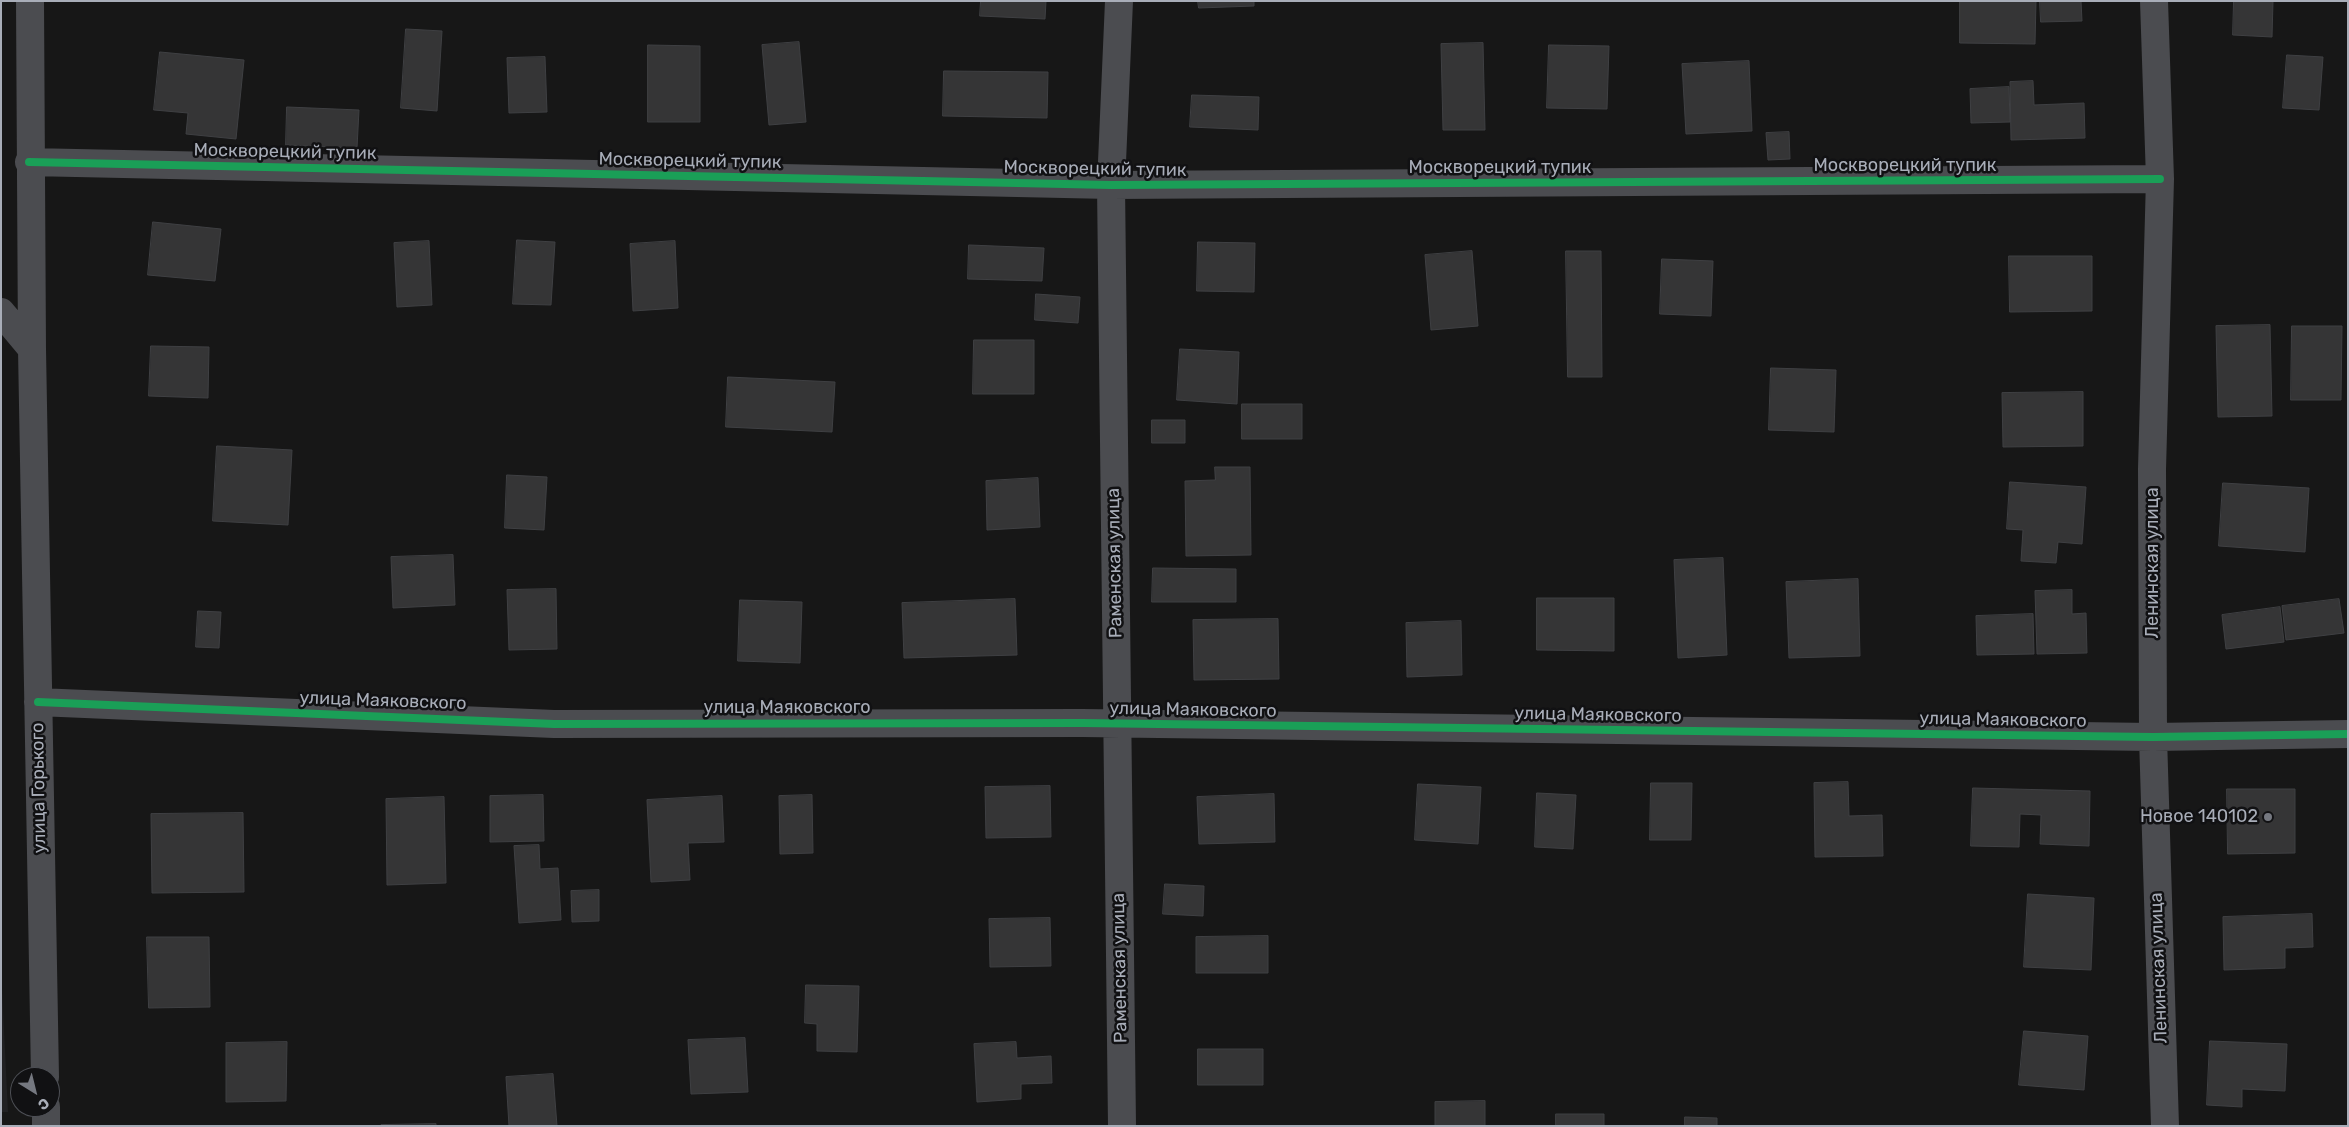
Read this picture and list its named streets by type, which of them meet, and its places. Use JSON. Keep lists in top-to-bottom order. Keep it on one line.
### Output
{"streets":{"street":["Москворецкий тупик","Раменская улица","Ленинская улица","улица Маяковского","улица Горького"]},"crossings":[["Москворецкий тупик","Раменская улица"],["Москворецкий тупик","Ленинская улица"],["Москворецкий тупик","улица Горького"],["Раменская улица","улица Маяковского"],["Ленинская улица","улица Маяковского"],["улица Маяковского","улица Горького"]],"places":["Новое 140102"],"north":"bottom right"}
